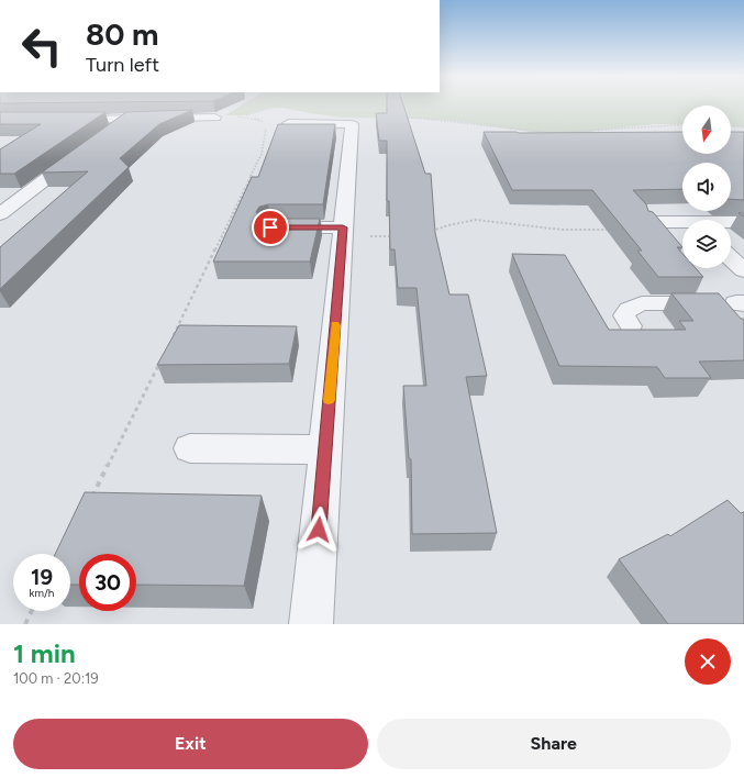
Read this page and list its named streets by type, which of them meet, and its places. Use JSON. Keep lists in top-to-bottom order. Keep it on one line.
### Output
{"north":"bottom","page":{"turn":["80 m","Turn left"],"speed":"19 km/h","limit":"30","heading":["1 min","100 m · 20:19"],"buttons":["Exit","Share"]}}
